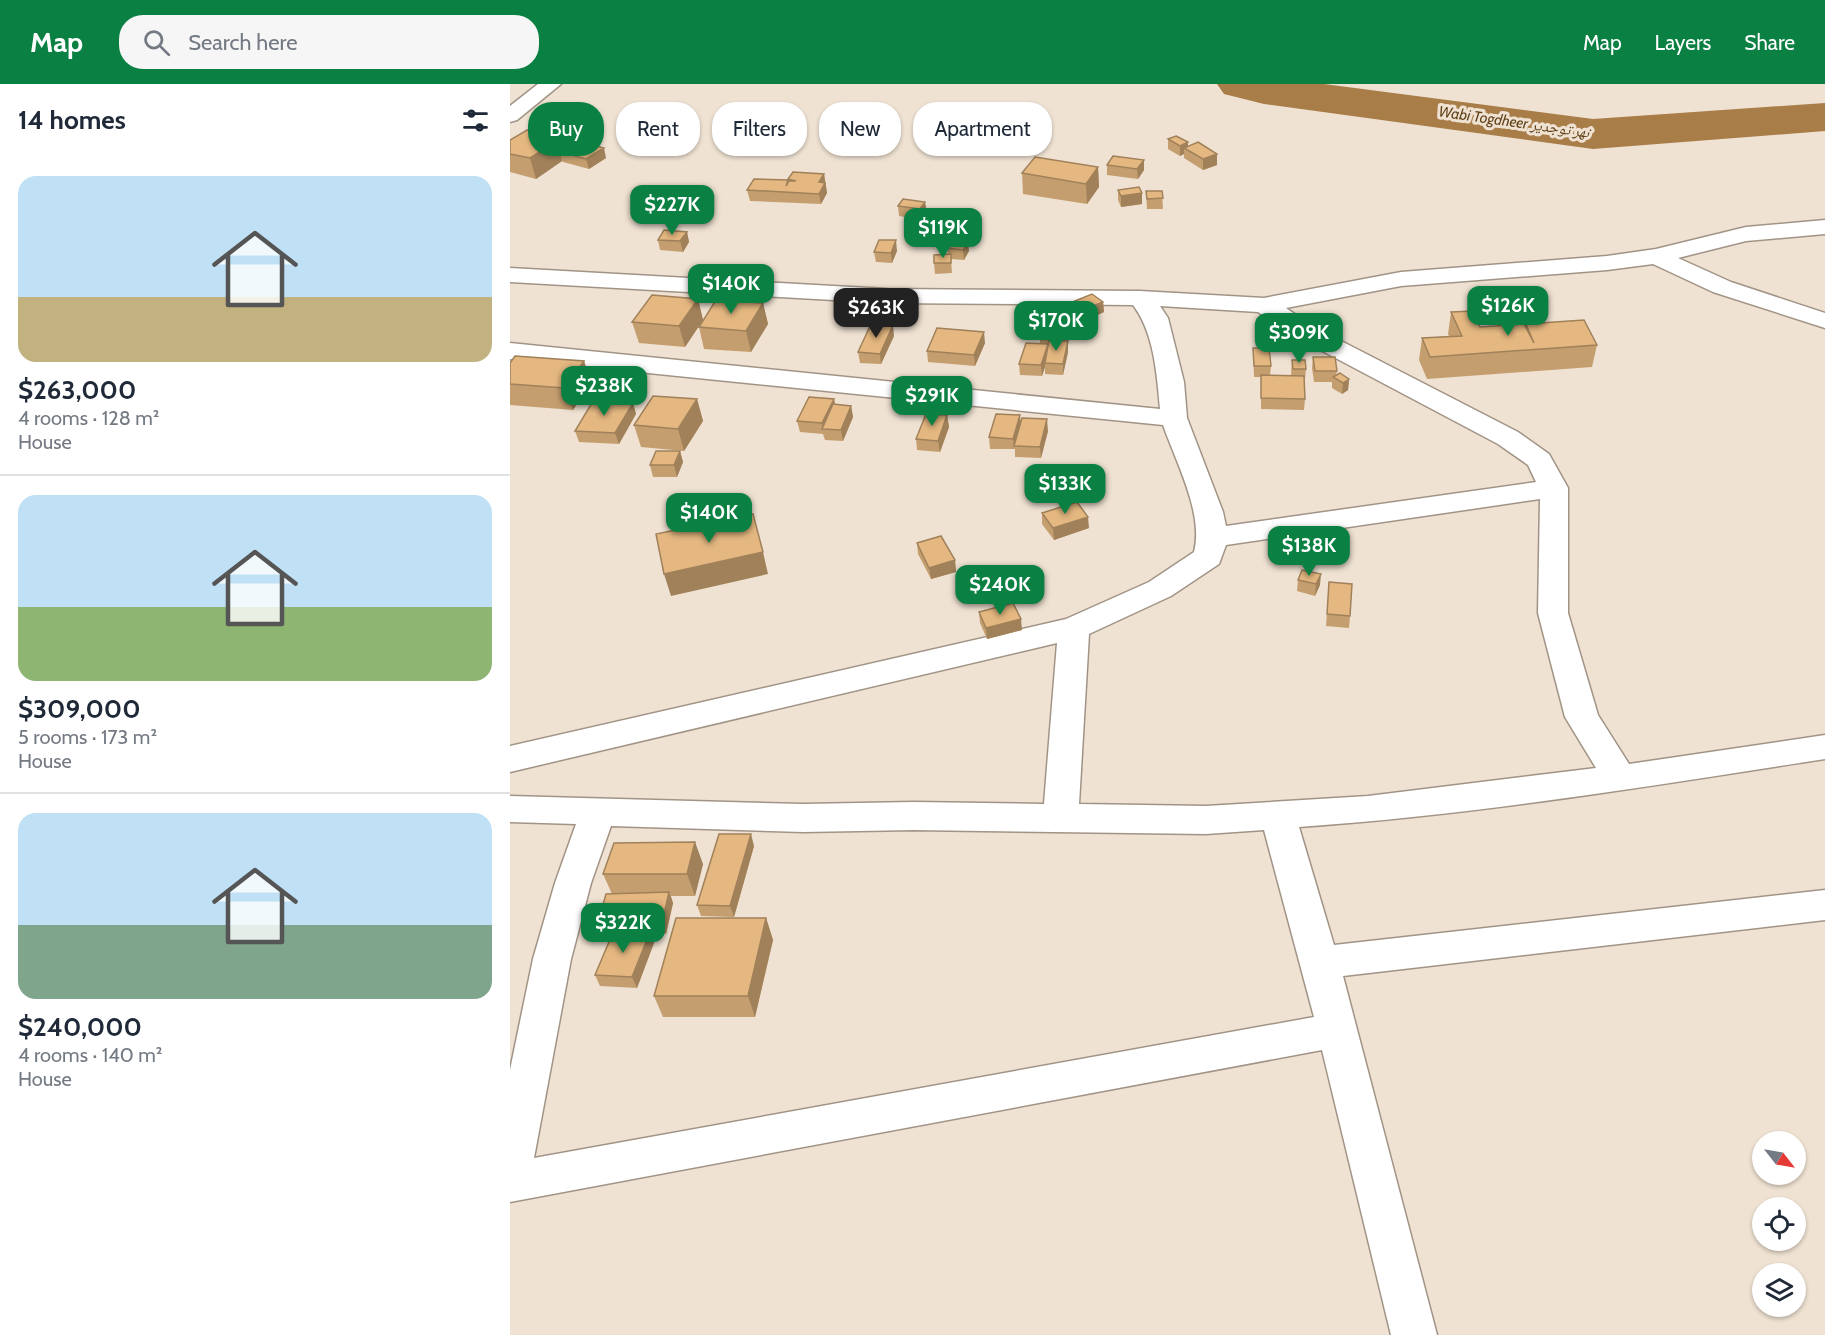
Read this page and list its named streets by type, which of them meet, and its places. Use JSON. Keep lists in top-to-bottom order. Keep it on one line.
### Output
{"water":["Wabi Togdheer نهر توجدير"],"north":"bottom right","page":{"header":"Map","search":"Search here","nav":["Map","Layers","Share"],"heading":"14 homes","chip":["Buy","Rent","Filters","New","Apartment"],"list":[{"name":"$263,000","note":"4 rooms · 128 m² · House"},{"name":"$309,000","note":"5 rooms · 173 m² · House"},{"name":"$240,000","note":"4 rooms · 140 m² · House"}],"price":["$227K","$119K","$140K","$126K","$263K","$170K","$309K","$238K","$291K","$133K","$140K","$138K","$240K","$322K"]}}
